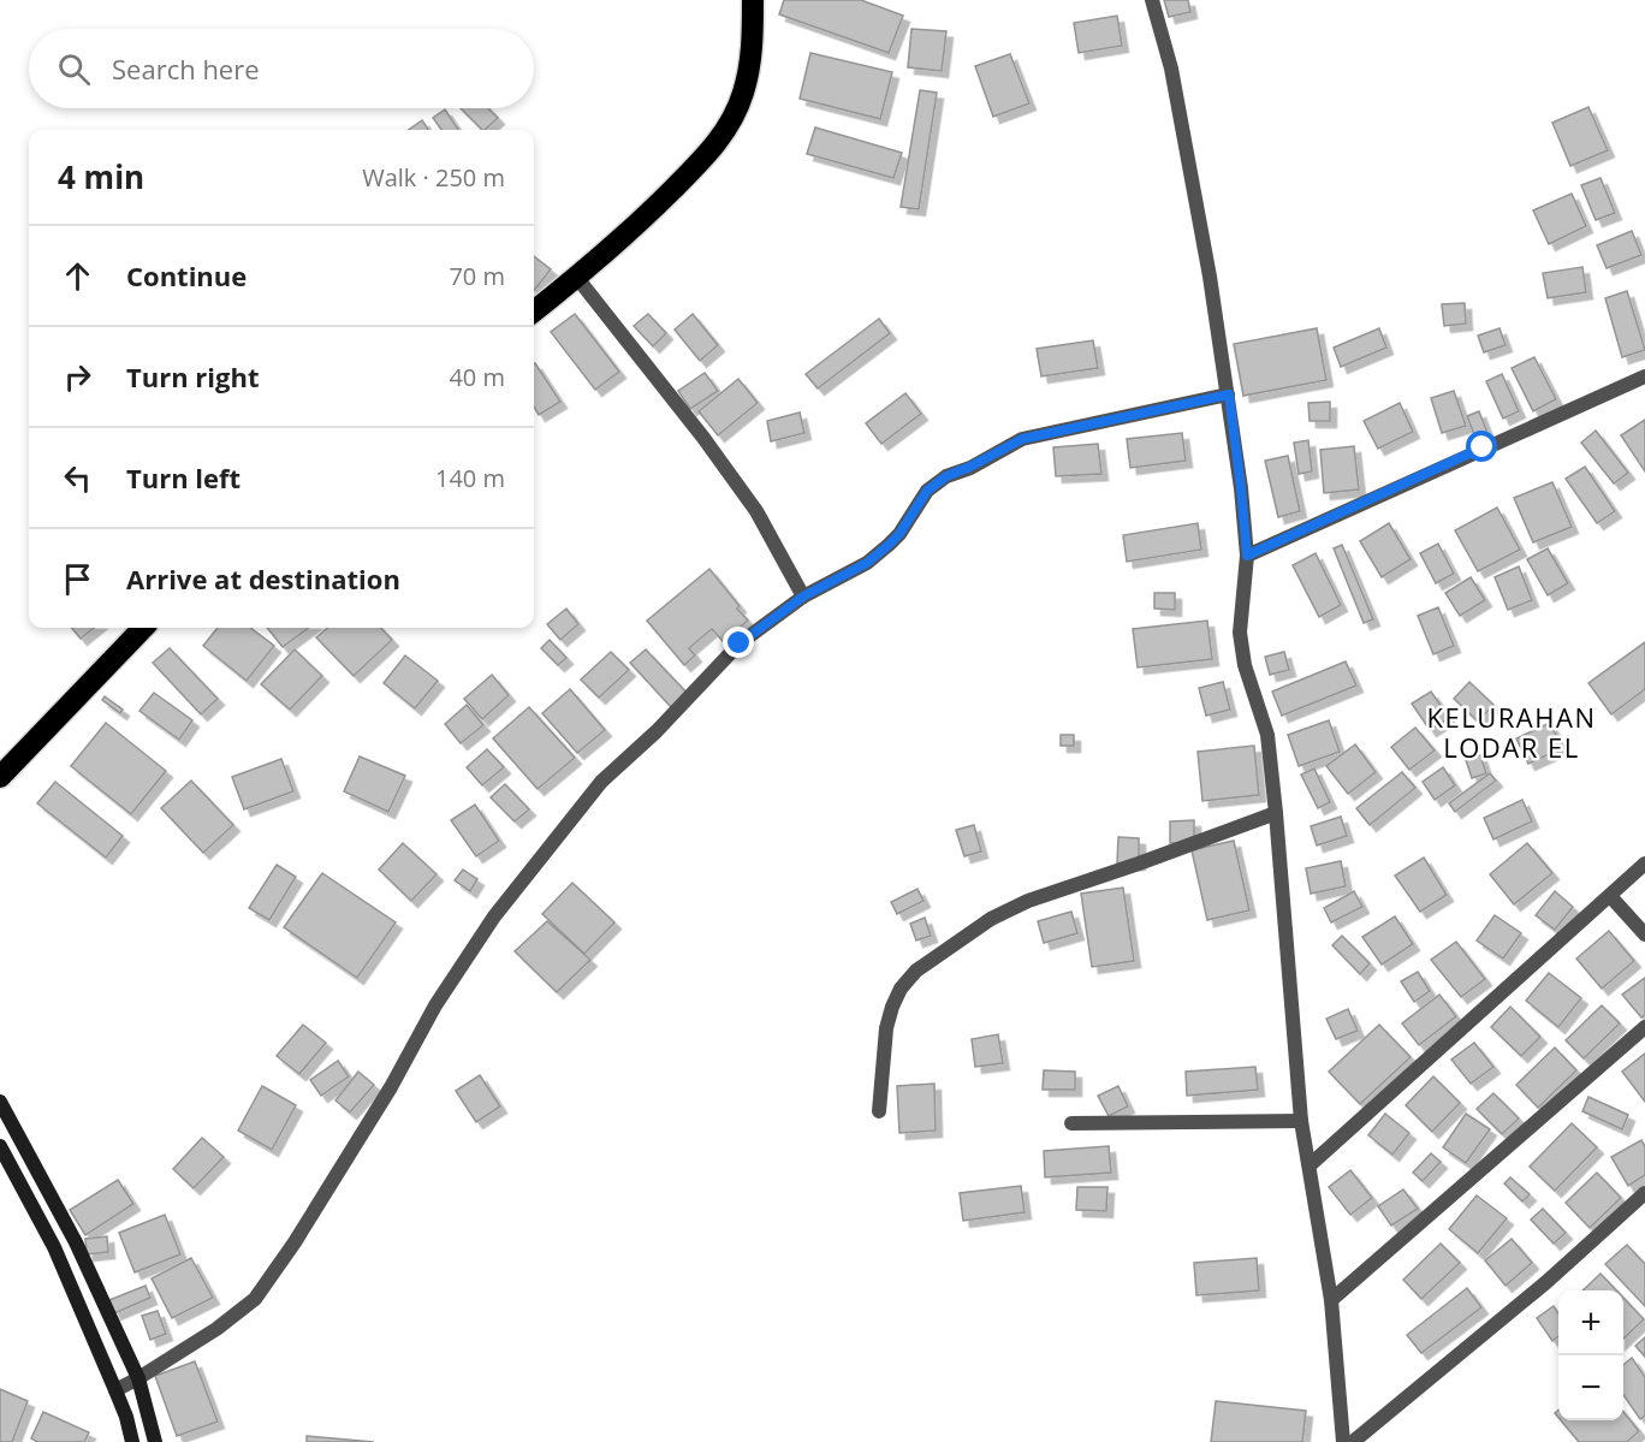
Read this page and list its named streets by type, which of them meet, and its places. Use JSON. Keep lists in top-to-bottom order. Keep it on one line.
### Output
{"districts":["KELURAHAN LODAR EL"],"page":{"search":"Search here","heading":["4 min","Walk · 250 m"],"list":[["Continue","70 m"],["Turn right","40 m"],["Turn left","140 m"],"Arrive at destination"],"map_buttons":["+","−"]}}
